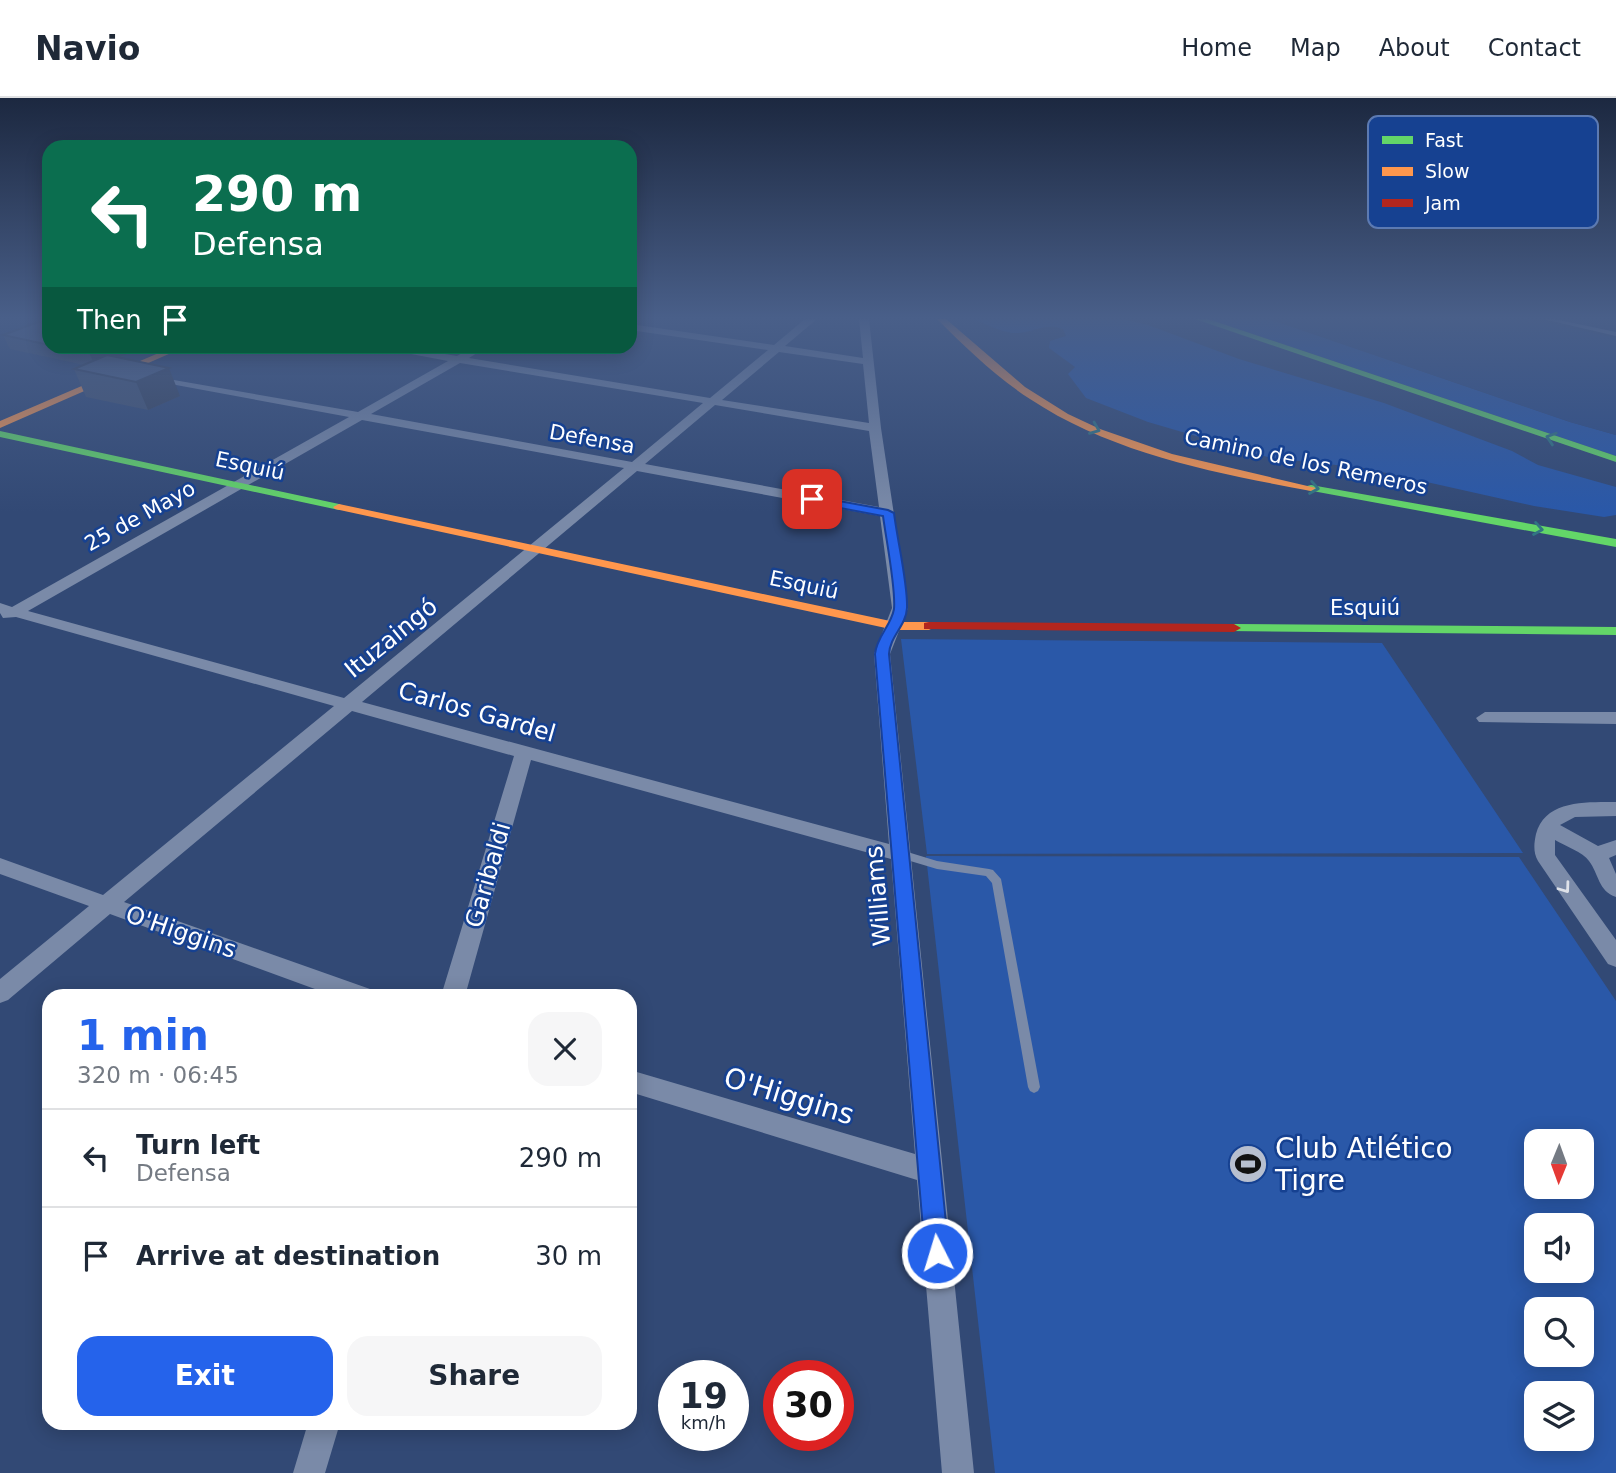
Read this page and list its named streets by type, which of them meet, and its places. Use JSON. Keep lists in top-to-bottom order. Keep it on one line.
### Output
{"streets":{"main road":["Camino de los Remeros","Esquiú"],"street":["Defensa","25 de Mayo","Ituzaingó","Carlos Gardel","Garibaldi","Williams","O'Higgins"]},"crossings":[["Defensa","25 de Mayo"],["Defensa","Ituzaingó"],["Defensa","Williams"],["Esquiú","25 de Mayo"],["Esquiú","Ituzaingó"],["Esquiú","Williams"],["25 de Mayo","Carlos Gardel"],["Ituzaingó","Carlos Gardel"],["Ituzaingó","O'Higgins"],["Carlos Gardel","Garibaldi"],["Carlos Gardel","Williams"],["Williams","O'Higgins"]],"places":{"sports":["Club Atlético Tigre"]},"legend":["Fast","Slow","Jam"],"north":"bottom","page":{"header":"Navio","nav":["Home","Map","About","Contact"],"turn":["290 m","Defensa"],"then":"Then","heading":["1 min","320 m · 06:45"],"list":[{"name":"Turn left","note":"Defensa","value":"290 m"},{"name":"Arrive at destination","value":"30 m"}],"buttons":["Exit","Share"],"speed":"19 km/h","limit":"30"}}
